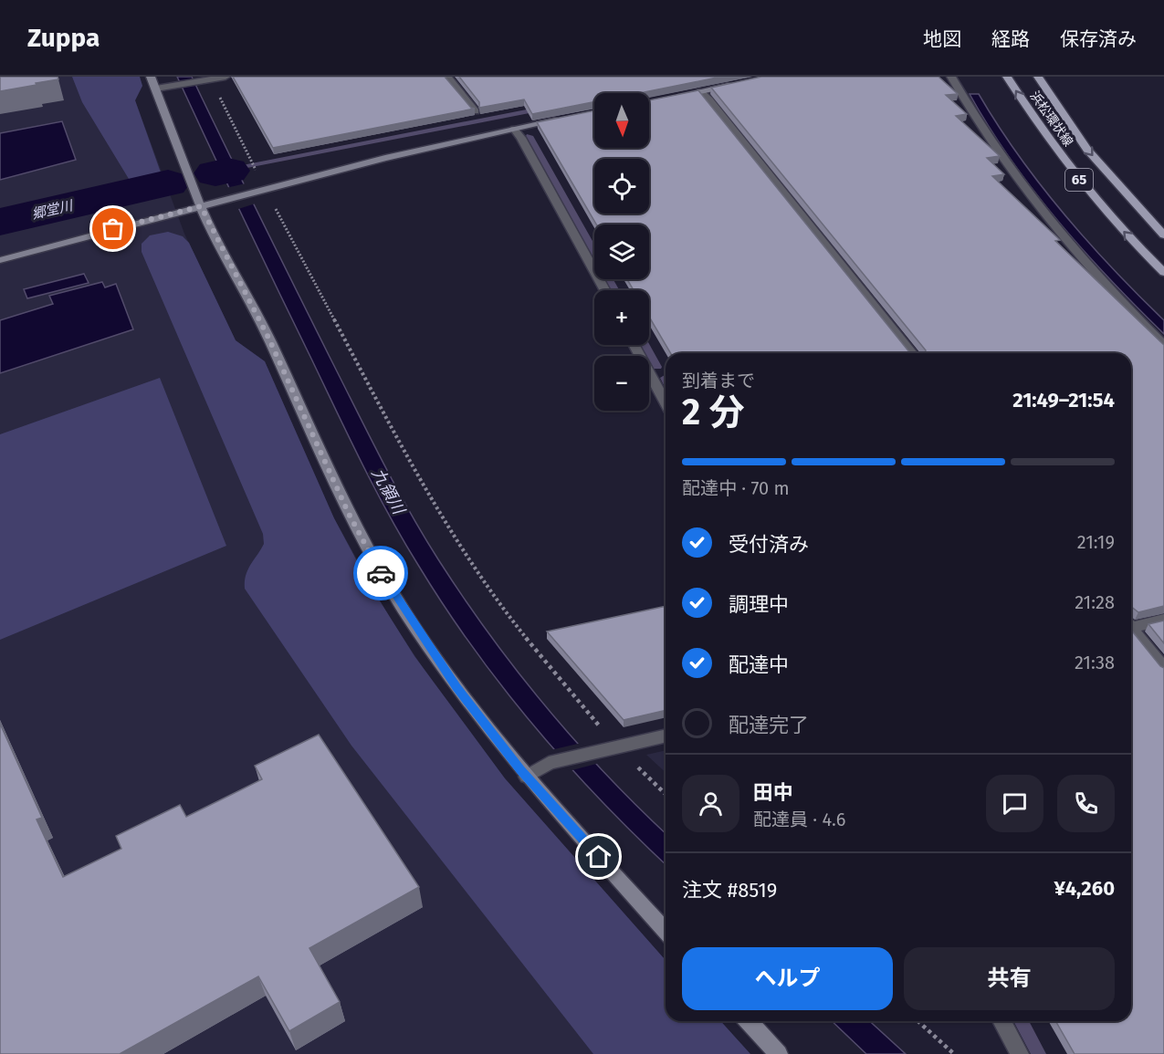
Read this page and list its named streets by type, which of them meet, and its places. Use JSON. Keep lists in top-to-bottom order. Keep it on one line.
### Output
{"streets":{"main road":["浜松環状線","65"]},"water":["郷堂川","九領川"],"north":"bottom","page":{"header":"Zuppa","nav":["地図","経路","保存済み"],"map_buttons":["+","−"],"heading":["2 分","到着まで","21:49–21:54"],"panel":["田中","配達員 · 4.6","注文 #8519","¥4,260"],"bar":"配達中 · 70 m","list":[["受付済み","21:19"],["調理中","21:28"],["配達中","21:38"],"配達完了"],"buttons":["ヘルプ","共有"]}}
